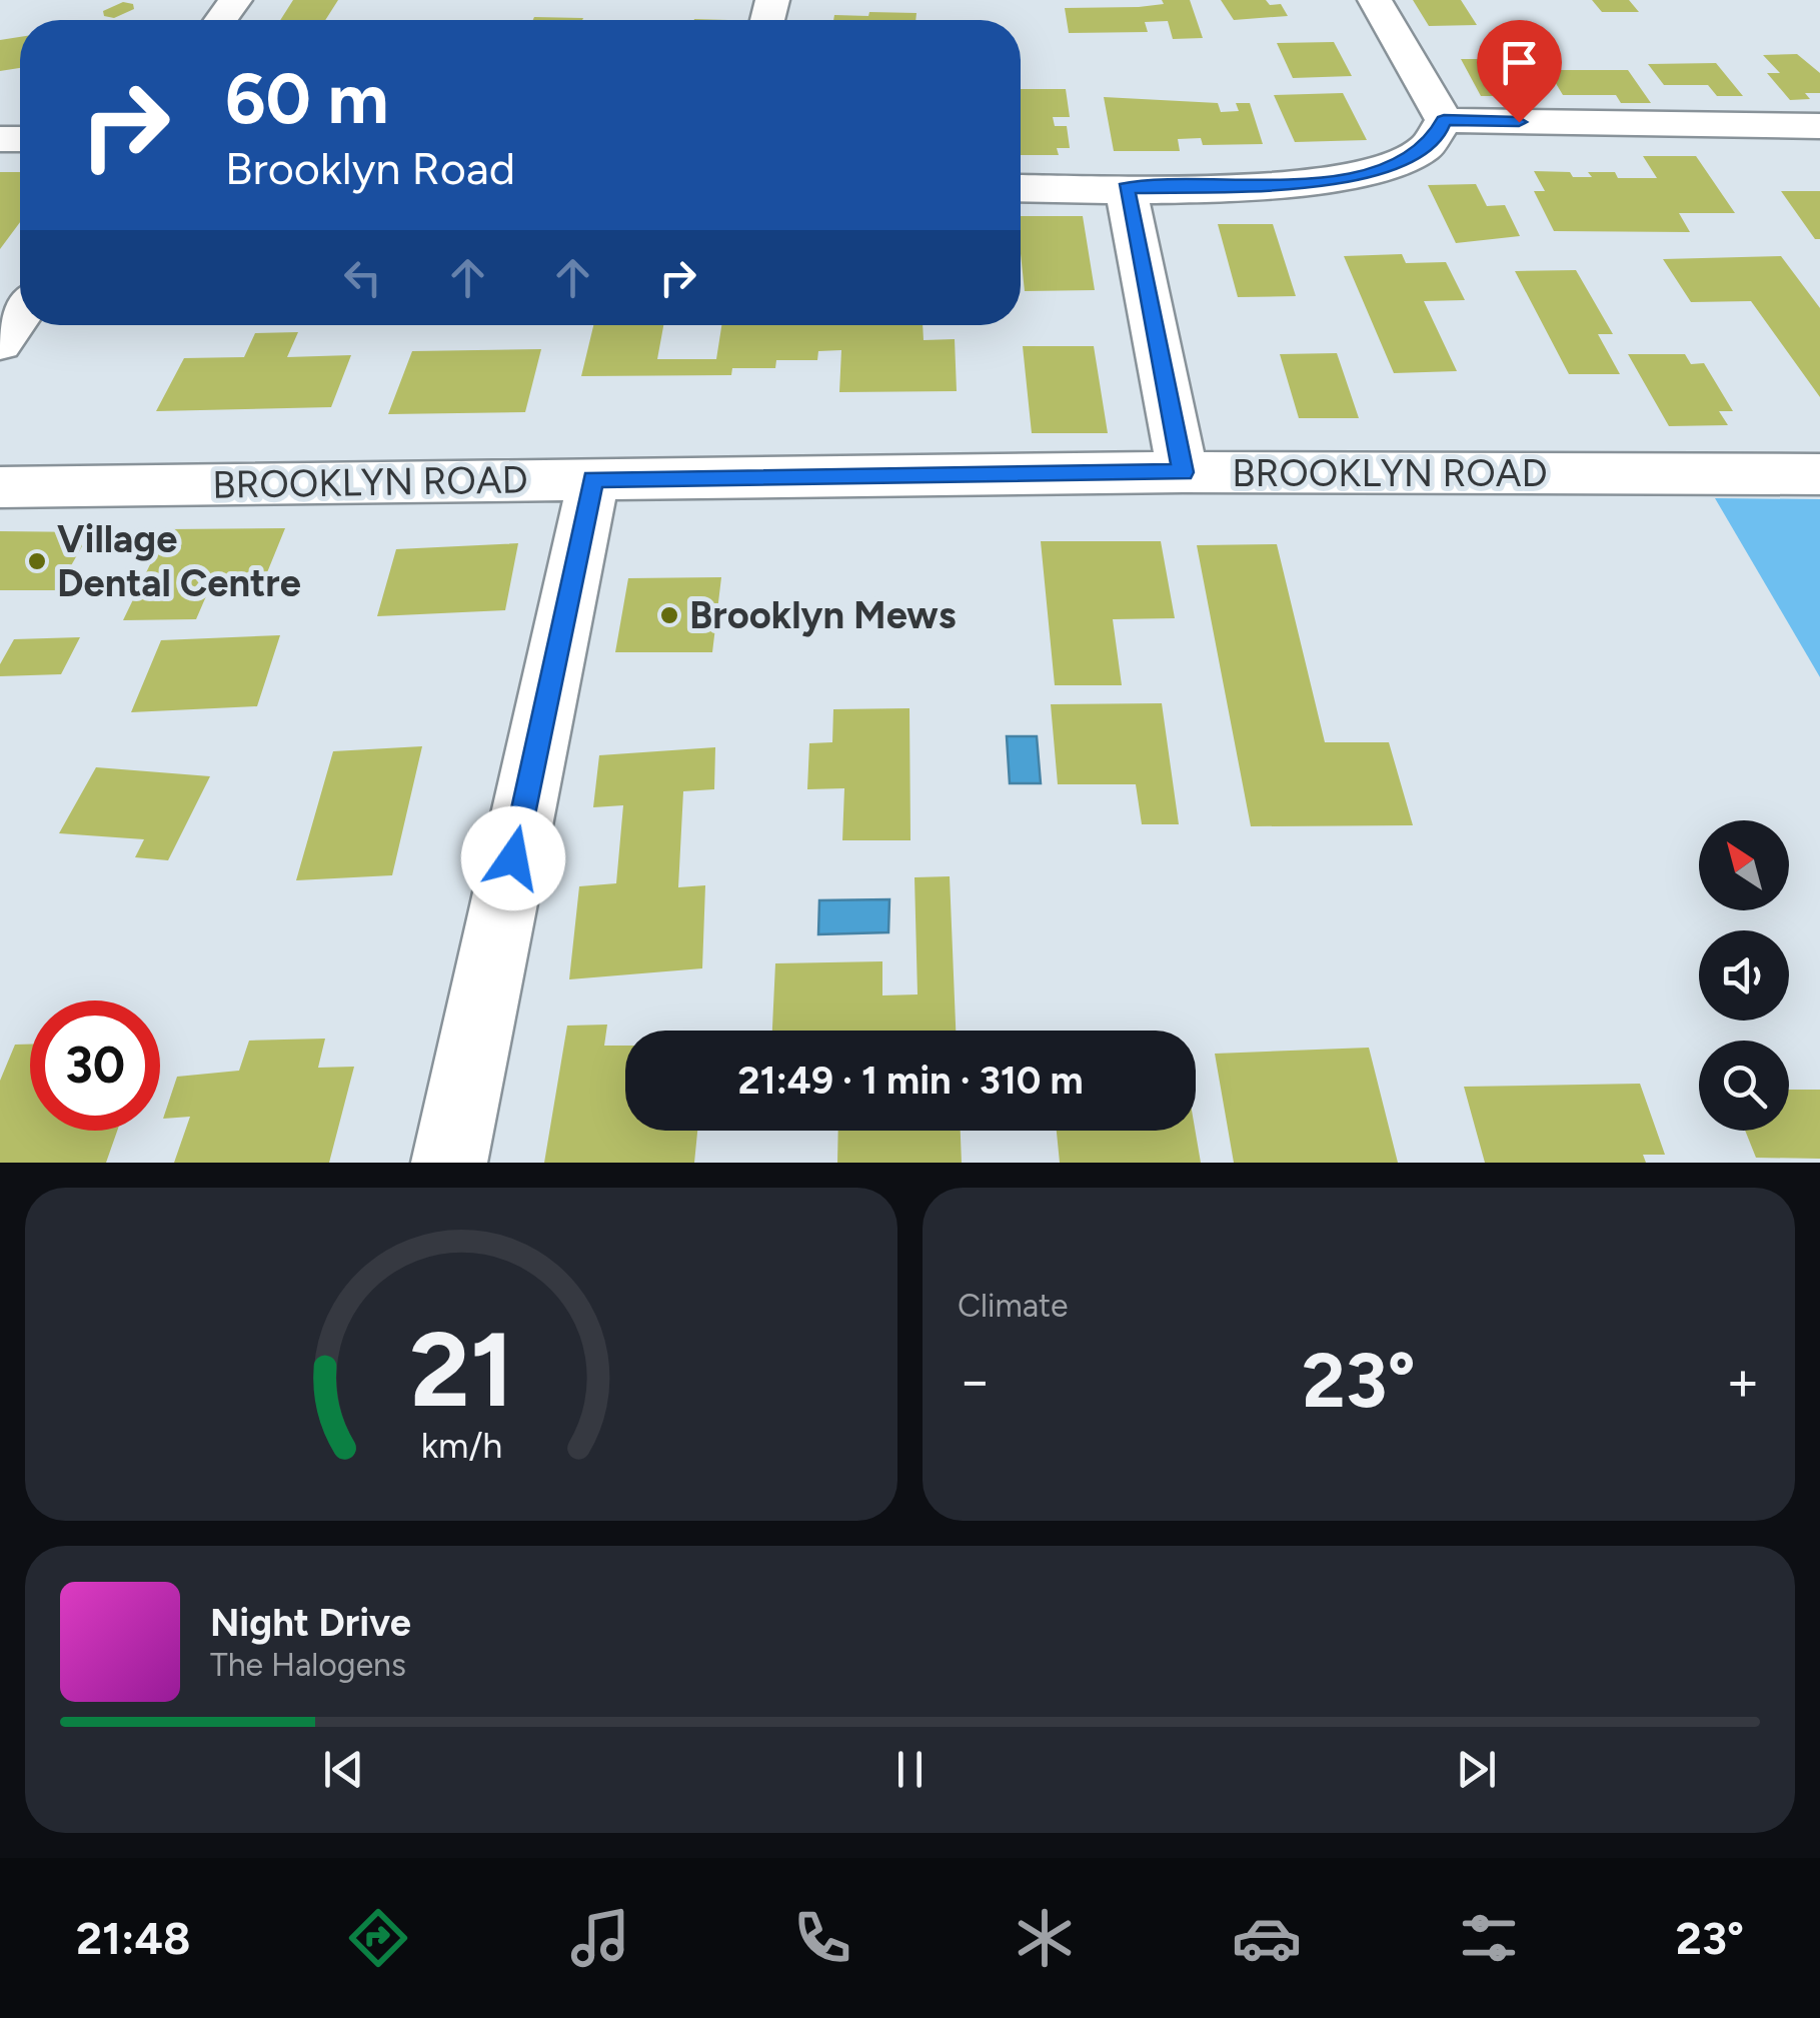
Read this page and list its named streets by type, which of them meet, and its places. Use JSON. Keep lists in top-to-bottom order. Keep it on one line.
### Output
{"streets":{"street":["BROOKLYN ROAD"]},"places":["Village Dental Centre","Brooklyn Mews"],"north":"top left","page":{"turn":["60 m","Brooklyn Road"],"limit":"30","trip":"21:49 · 1 min · 310 m","tile":"Climate","heat":["−","23°","+"],"song":["Night Drive","The Halogens"],"tabs":["21:48","23°"],"gauge":["21","km/h"]}}
